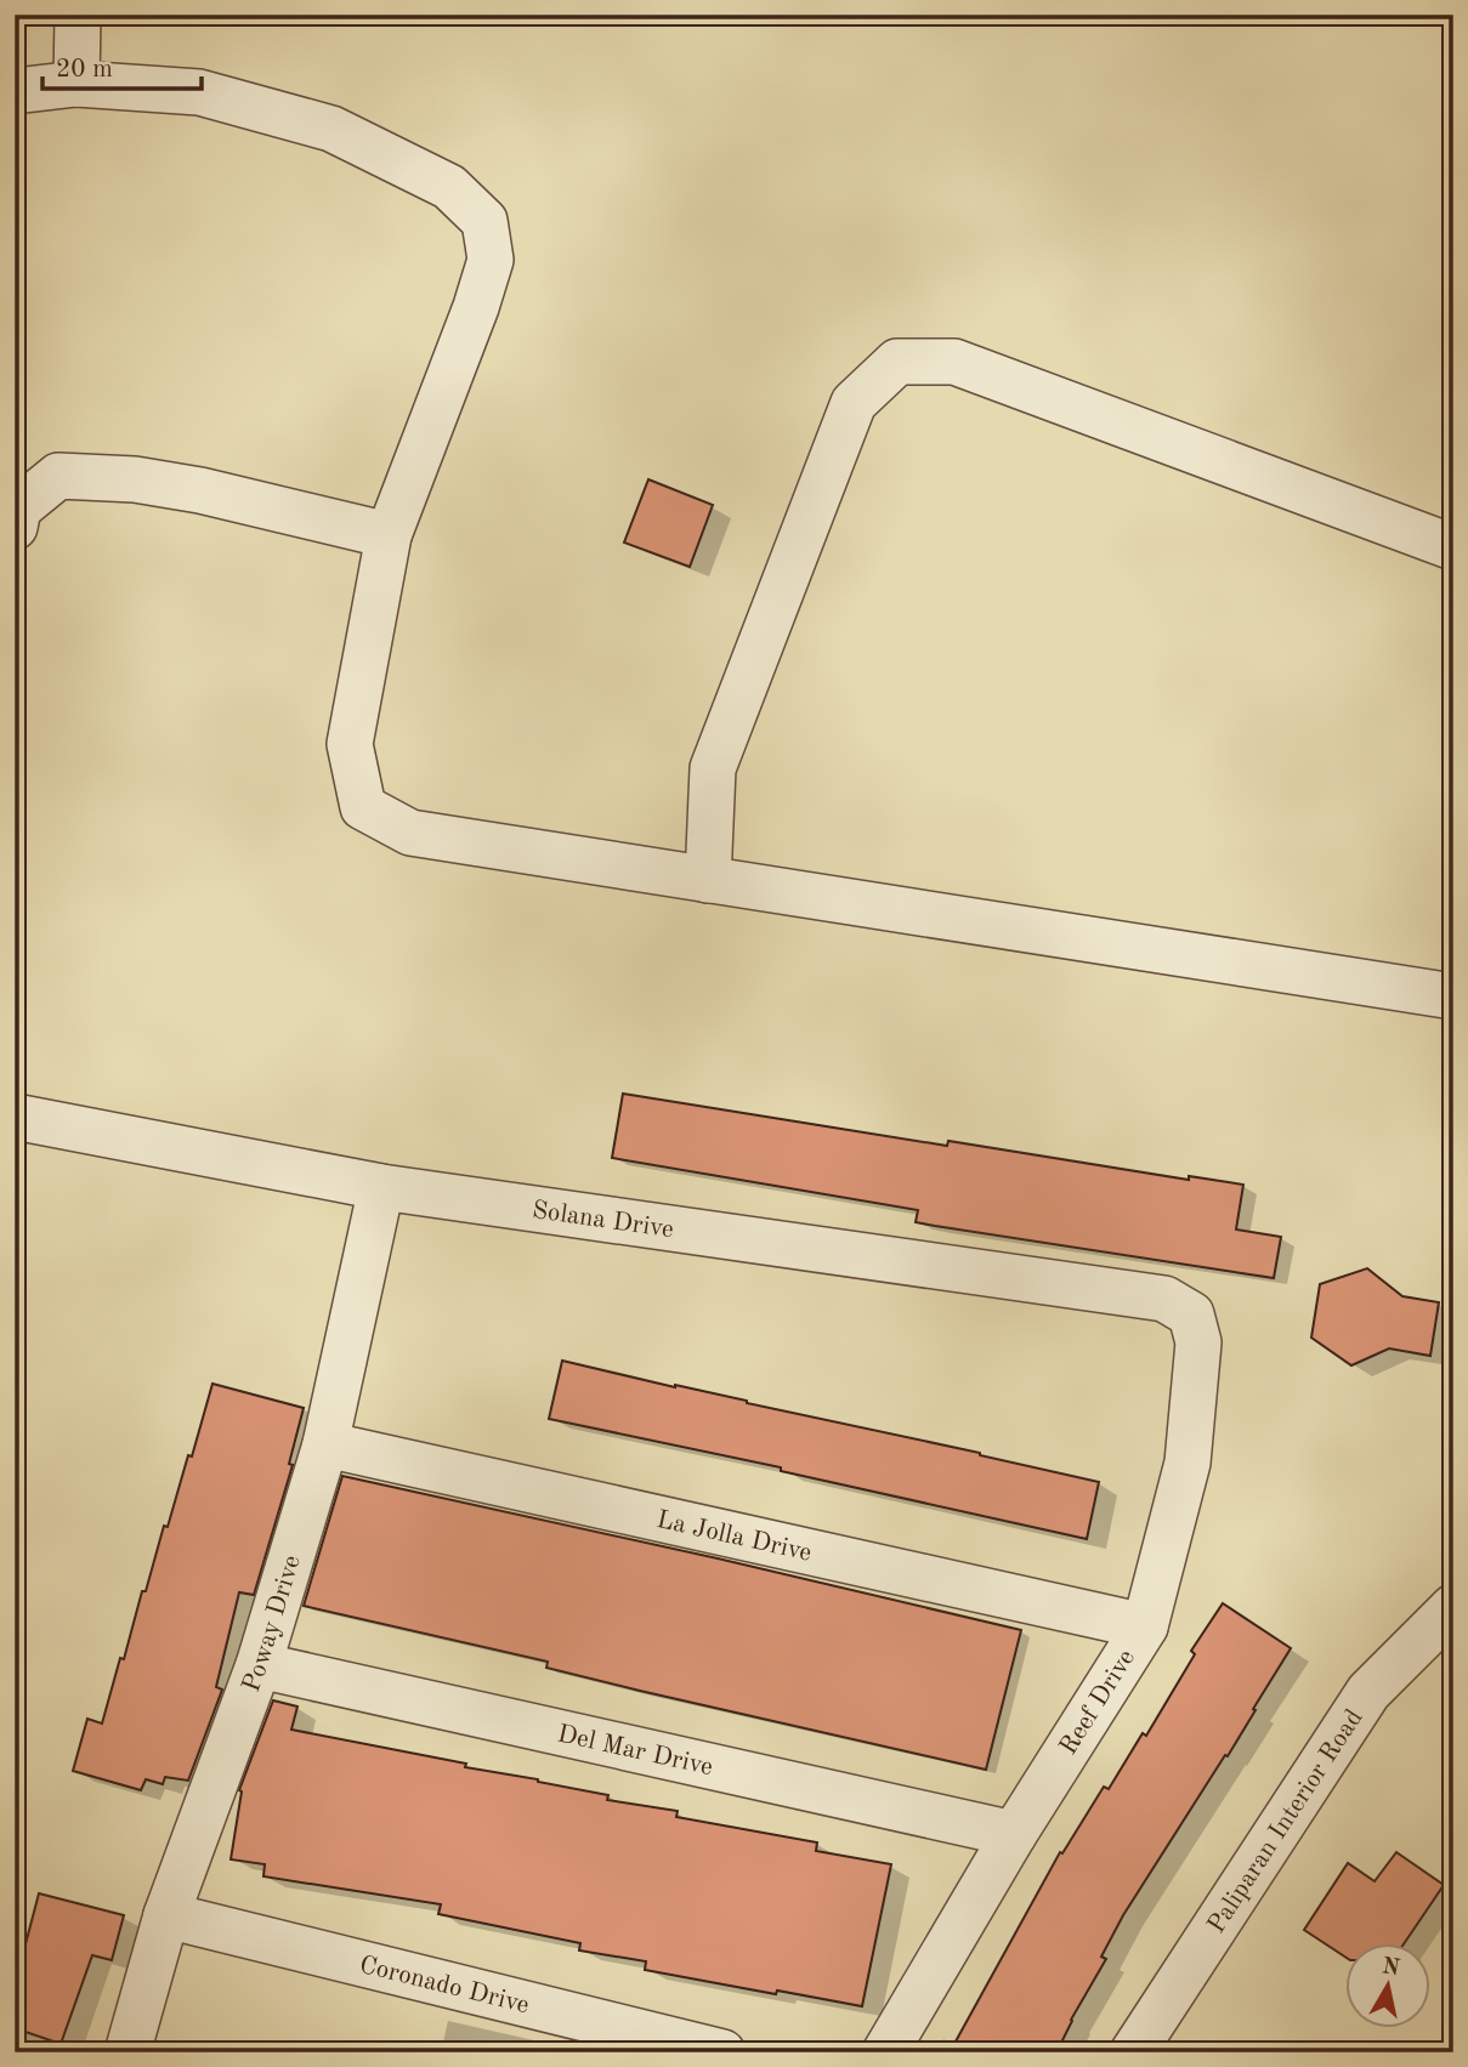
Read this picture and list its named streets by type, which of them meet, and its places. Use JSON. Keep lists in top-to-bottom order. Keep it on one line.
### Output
{"streets":{"street":["Solana Drive","La Jolla Drive","Poway Drive","Reef Drive","Del Mar Drive","Paliparan Interior Road","Coronado Drive"]},"crossings":[["Solana Drive","Poway Drive"],["Solana Drive","Reef Drive"],["La Jolla Drive","Poway Drive"],["La Jolla Drive","Reef Drive"],["Poway Drive","Del Mar Drive"],["Poway Drive","Coronado Drive"],["Reef Drive","Del Mar Drive"]],"scale_bar":"20 m","north":"top"}
